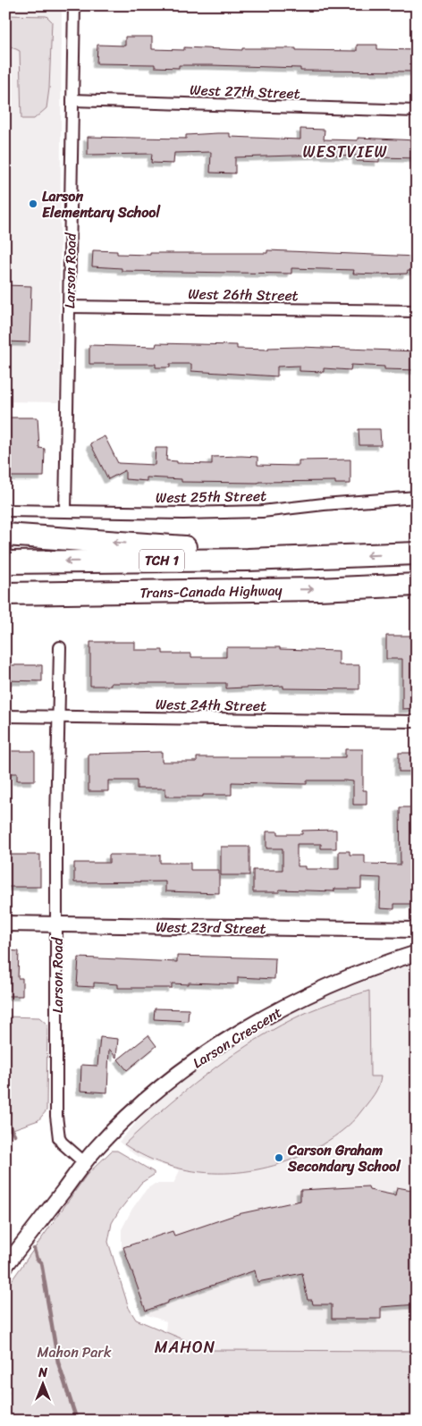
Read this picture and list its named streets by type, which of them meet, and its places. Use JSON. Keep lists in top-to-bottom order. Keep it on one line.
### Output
{"streets":{"highway":["TCH 1","Trans-Canada Highway"],"street":["West 27th Street","Larson Road","West 26th Street","West 25th Street","West 24th Street","West 23rd Street","Larson Crescent"]},"crossings":[["West 27th Street","Larson Road"],["Larson Road","West 26th Street"],["Larson Road","West 25th Street"],["Larson Road","West 24th Street"],["Larson Road","West 23rd Street"],["Larson Road","Larson Crescent"]],"districts":["WESTVIEW","MAHON"],"parks":["Mahon Park"],"places":["Larson Elementary School","Carson Graham Secondary School"],"north":"top"}
